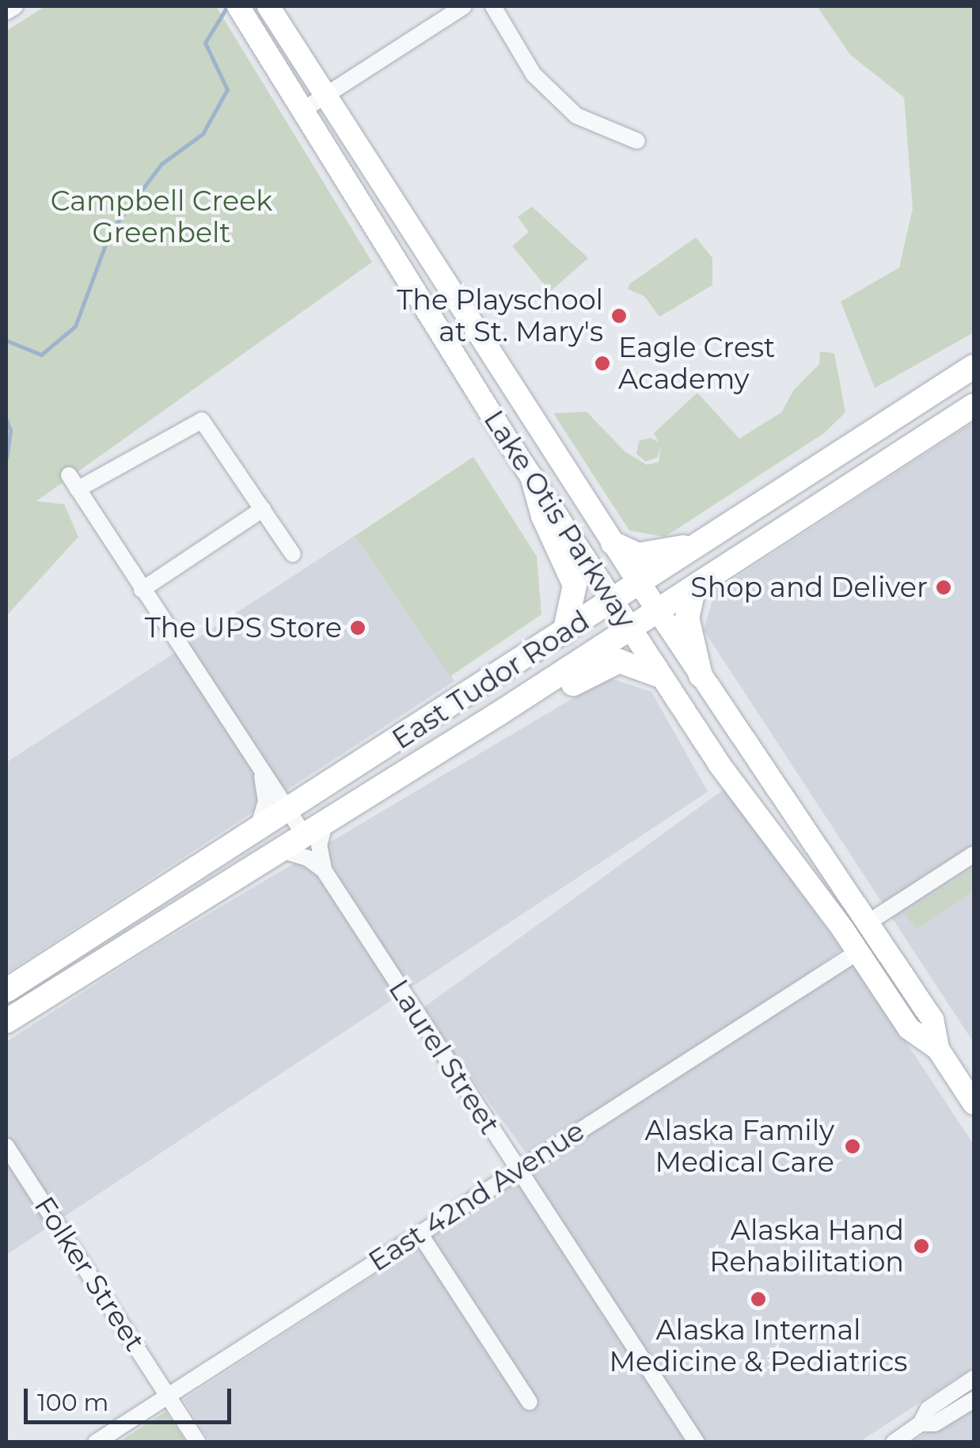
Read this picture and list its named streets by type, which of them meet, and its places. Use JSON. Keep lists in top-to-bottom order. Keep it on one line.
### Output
{"streets":{"main road":["Lake Otis Parkway","East Tudor Road"],"street":["Laurel Street","East 42nd Avenue","Folker Street"]},"crossings":[["Lake Otis Parkway","East Tudor Road"],["Lake Otis Parkway","East 42nd Avenue"],["East Tudor Road","Laurel Street"],["Laurel Street","East 42nd Avenue"],["East 42nd Avenue","Folker Street"]],"parks":["Campbell Creek Greenbelt"],"places":["The Playschool at St. Mary's","Eagle Crest Academy","Shop and Deliver","The UPS Store","Alaska Family Medical Care","Alaska Hand Rehabilitation","Alaska Internal Medicine & Pediatrics"],"scale_bar":"100 m"}
